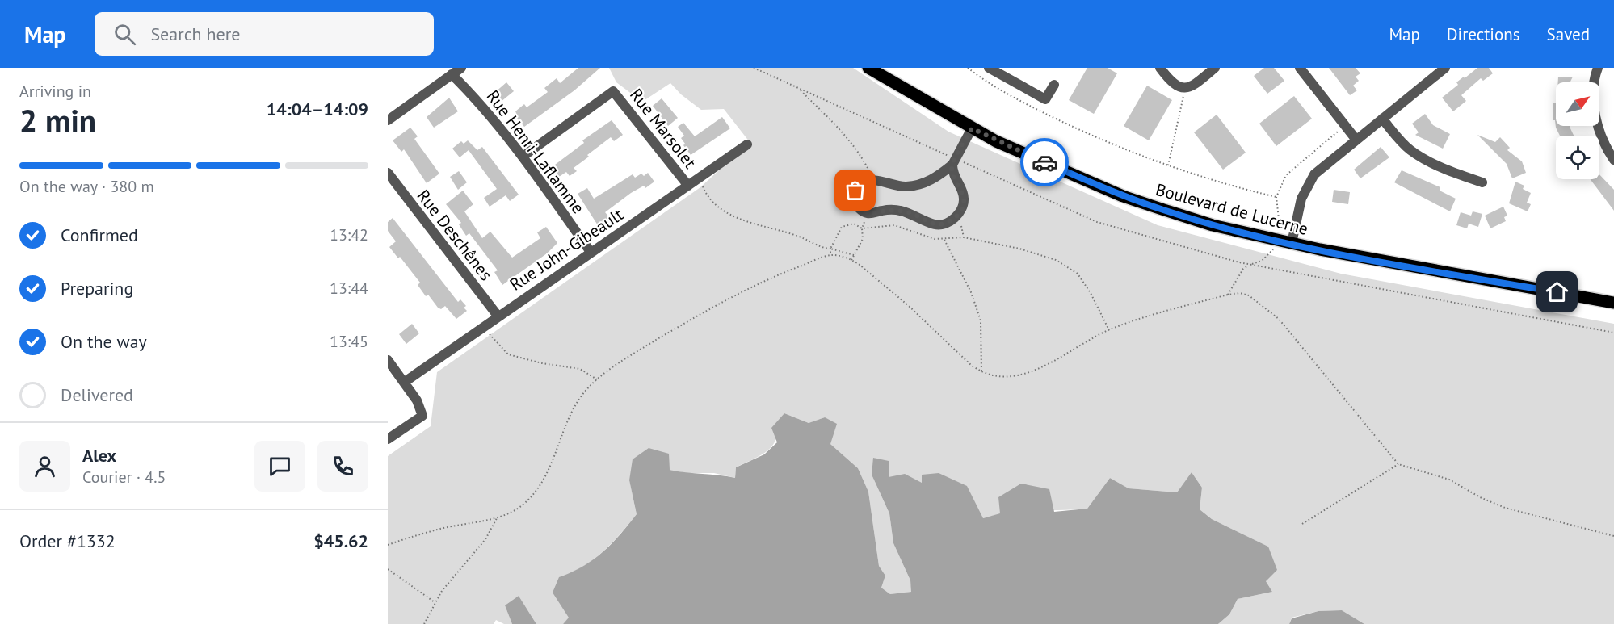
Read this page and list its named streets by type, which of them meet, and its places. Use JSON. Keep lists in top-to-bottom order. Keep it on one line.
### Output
{"streets":{"main road":["Boulevard de Lucerne"],"street":["Rue Marsolet","Rue Henri-Laflamme","Rue Deschênes","Rue John-Gibeault"]},"crossings":[["Rue Marsolet","Rue Henri-Laflamme"],["Rue Marsolet","Rue John-Gibeault"],["Rue Henri-Laflamme","Rue John-Gibeault"],["Rue Deschênes","Rue John-Gibeault"]],"north":"top right","page":{"header":"Map","search":"Search here","nav":["Map","Directions","Saved"],"heading":["2 min","Arriving in","14:04–14:09"],"panel":["Alex","Courier · 4.5","Order #1332","$45.62"],"bar":"On the way · 380 m","list":[["Confirmed","13:42"],["Preparing","13:44"],["On the way","13:45"],"Delivered"]}}
